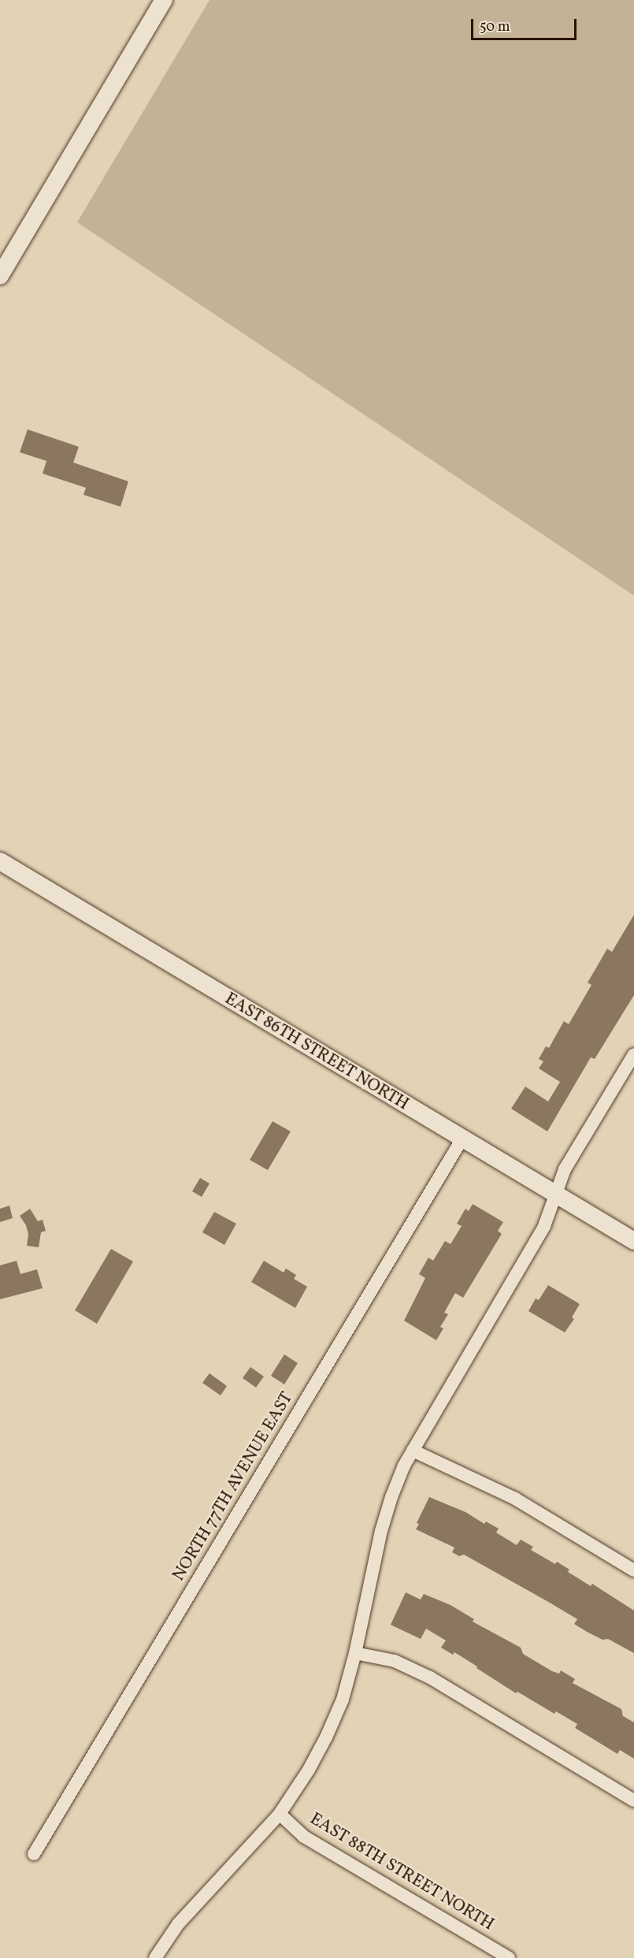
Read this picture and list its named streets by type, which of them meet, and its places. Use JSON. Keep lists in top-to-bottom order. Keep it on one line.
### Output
{"streets":{"street":["EAST 86TH STREET NORTH","NORTH 77TH AVENUE EAST","EAST 88TH STREET NORTH"]},"crossings":[["EAST 86TH STREET NORTH","NORTH 77TH AVENUE EAST"]],"scale_bar":"50 m"}
